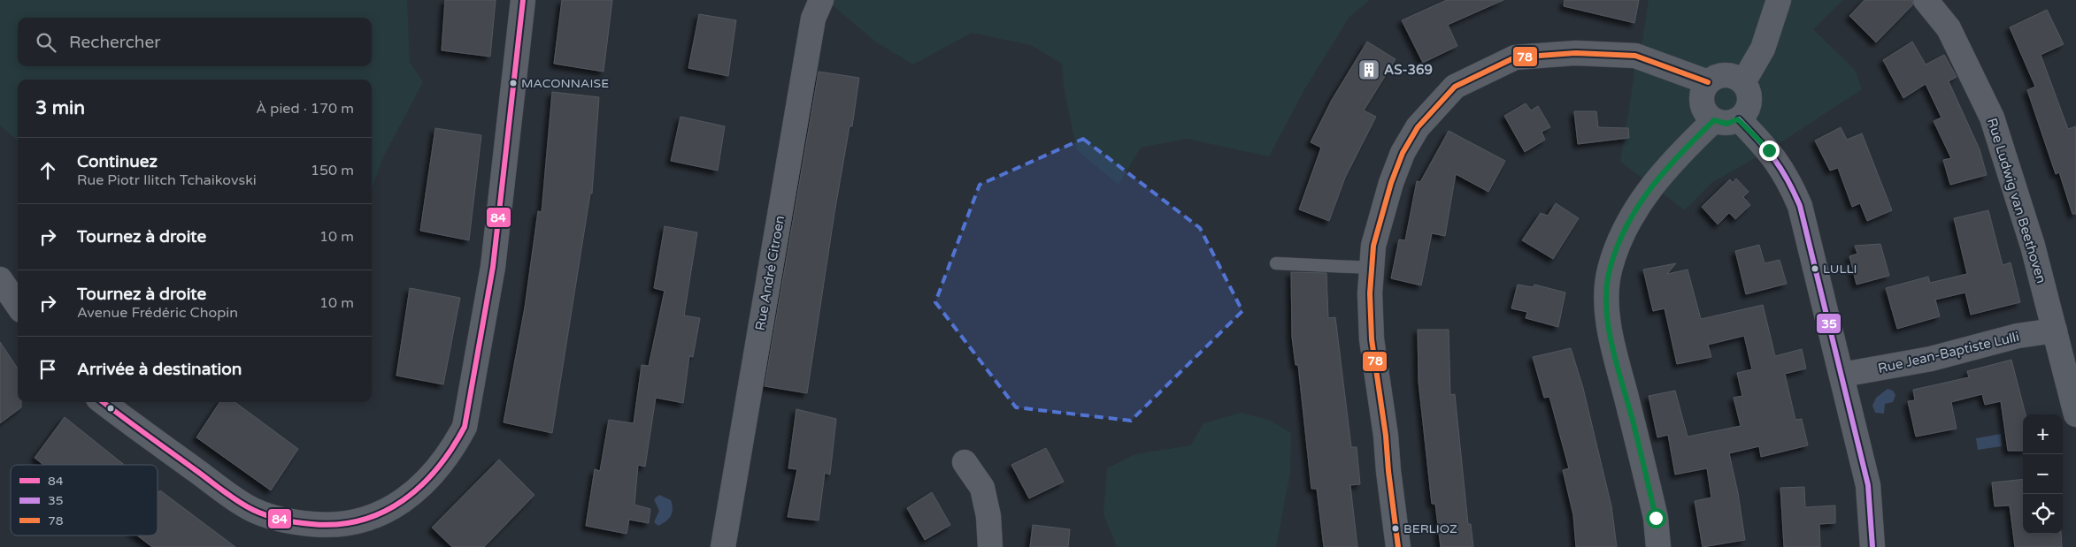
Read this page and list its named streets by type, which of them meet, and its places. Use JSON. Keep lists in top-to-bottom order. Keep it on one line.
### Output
{"streets":{"street":["Rue Ludwig van Beethoven","Rue André Citroen","Rue Jean-Baptiste Lulli"]},"crossings":[["Rue Ludwig van Beethoven","Rue Jean-Baptiste Lulli"]],"places":{"building":["AS-369"],"other":["MACONNAISE","LULLI","BERLIOZ"]},"lines":["transit line 84","transit line 78","transit line 35"],"legend":["84","35","78"],"page":{"search":"Rechercher","heading":["3 min","À pied · 170 m"],"list":[["Continuez","Rue Piotr Ilitch Tchaikovski","150 m"],["Tournez à droite","10 m"],["Tournez à droite","Avenue Frédéric Chopin","10 m"],"Arrivée à destination"],"map_buttons":["+","−"]}}
